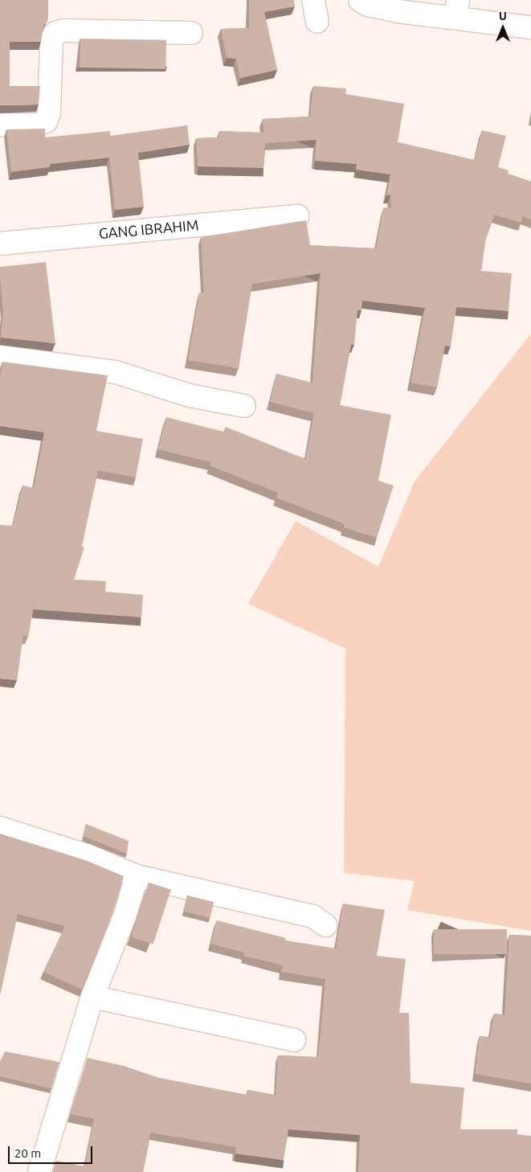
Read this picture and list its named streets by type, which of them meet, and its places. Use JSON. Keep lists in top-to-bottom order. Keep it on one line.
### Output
{"streets":{"street":["GANG IBRAHIM"]},"scale_bar":"20 m","north":"top"}
